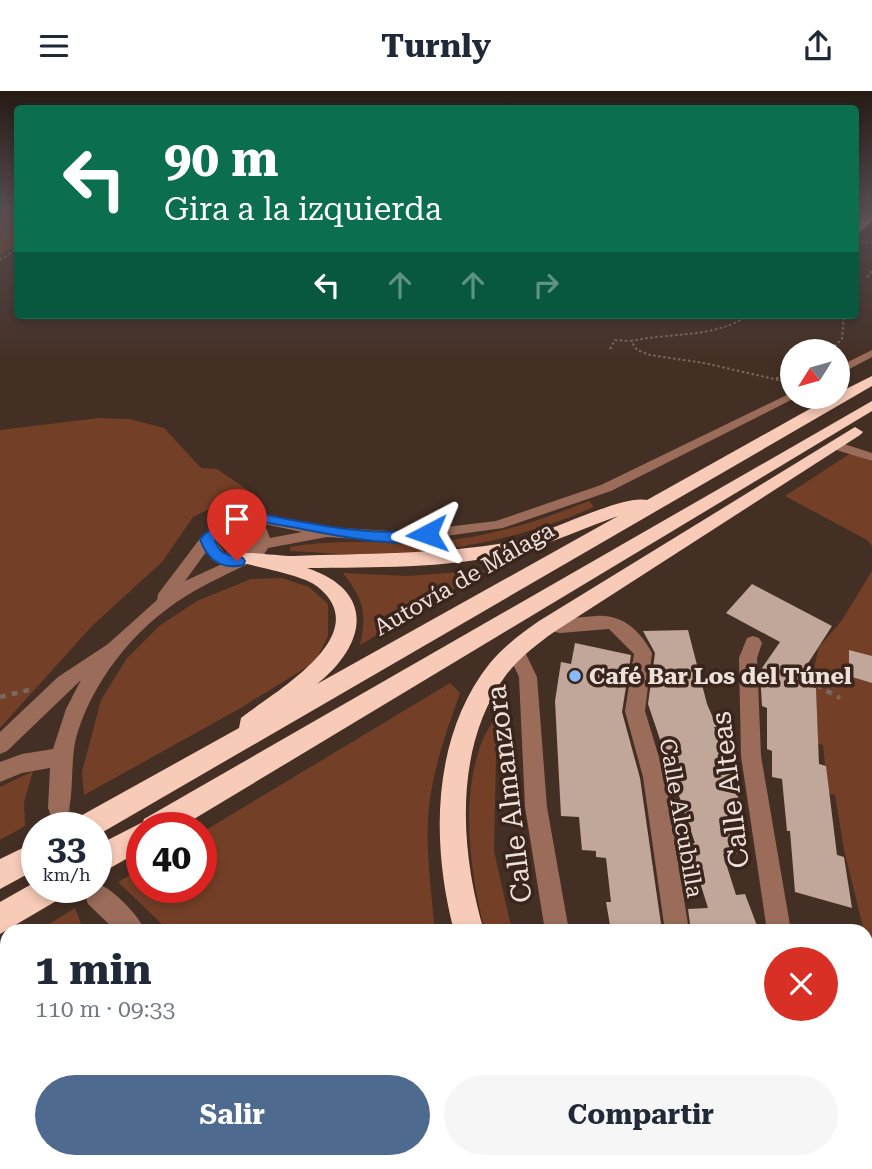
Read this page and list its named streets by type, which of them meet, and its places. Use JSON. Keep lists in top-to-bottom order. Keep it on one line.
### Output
{"streets":{"highway":["Autovía de Málaga"],"street":["Calle Alteas","Calle Almanzora","Calle Alcubilla"]},"places":["Café Bar Los del Túnel"],"north":"bottom left","page":{"header":"Turnly","turn":["90 m","Gira a la izquierda"],"speed":"33 km/h","limit":"40","heading":["1 min","110 m · 09:33"],"buttons":["Salir","Compartir"]}}
